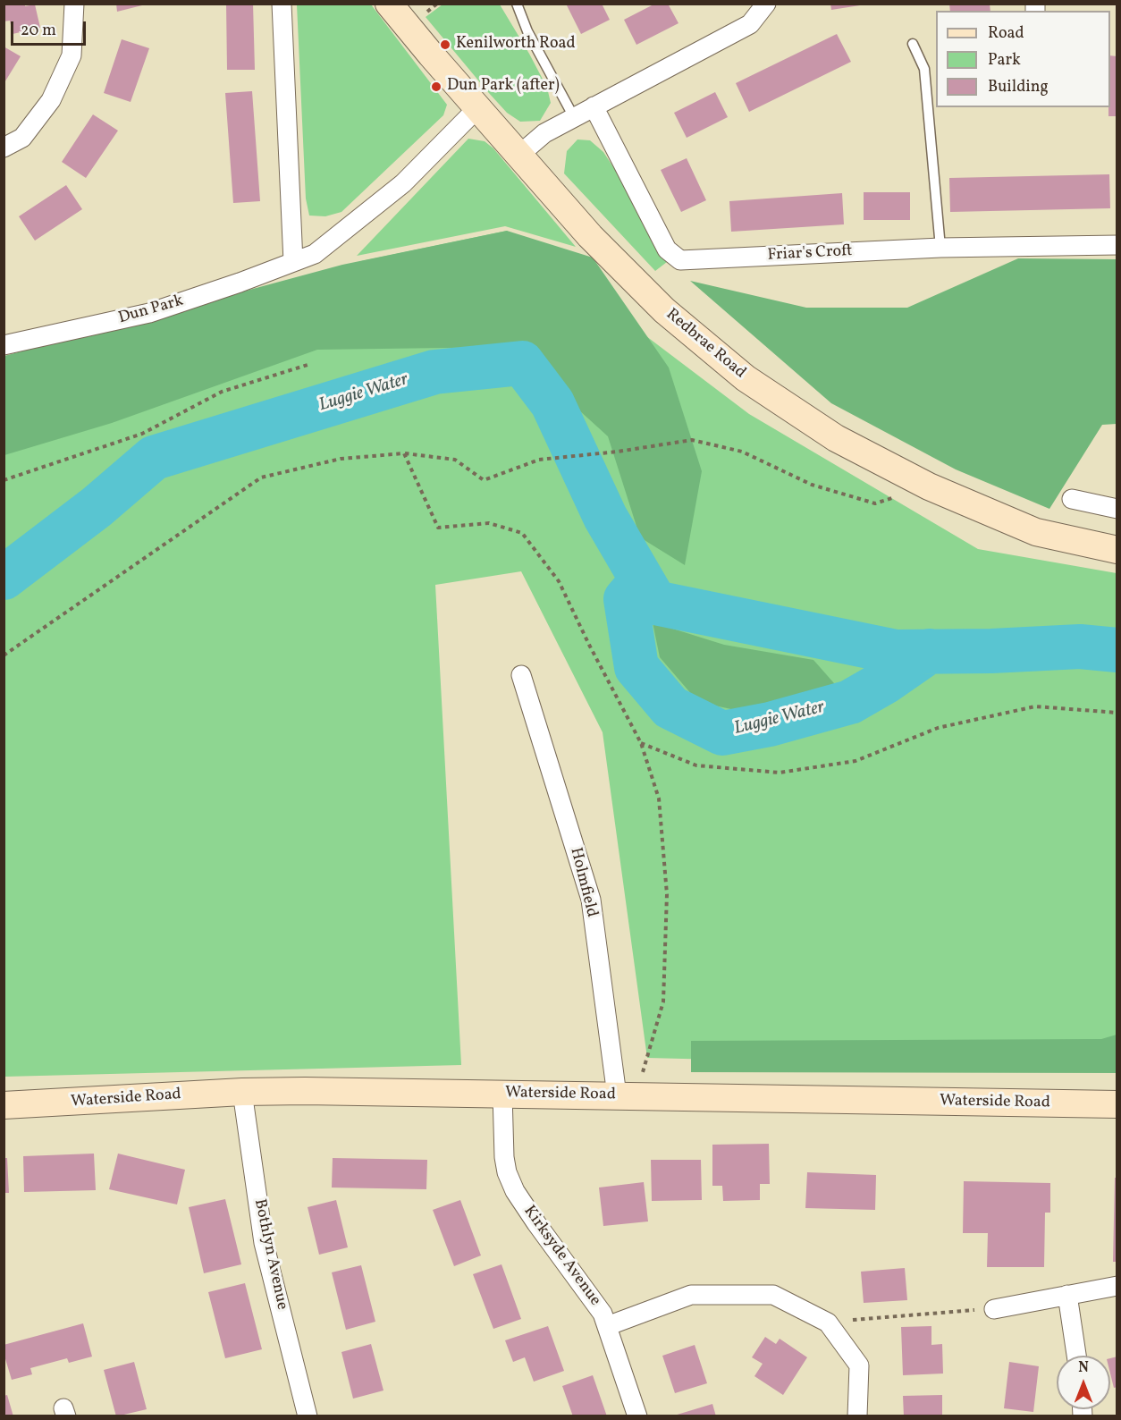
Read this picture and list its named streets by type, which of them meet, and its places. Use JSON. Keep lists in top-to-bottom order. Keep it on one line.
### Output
{"streets":{"main road":["Redbrae Road","Waterside Road"],"street":["Friar's Croft","Dun Park","Holmfield","Bothlyn Avenue","Kirksyde Avenue"]},"crossings":[["Dun Park","Redbrae Road"],["Holmfield","Waterside Road"],["Waterside Road","Bothlyn Avenue"],["Waterside Road","Kirksyde Avenue"]],"water":["Luggie Water"],"places":["Kenilworth Road","Dun Park (after)"],"legend":["Road","Park","Building"],"scale_bar":"20 m","north":"top"}
